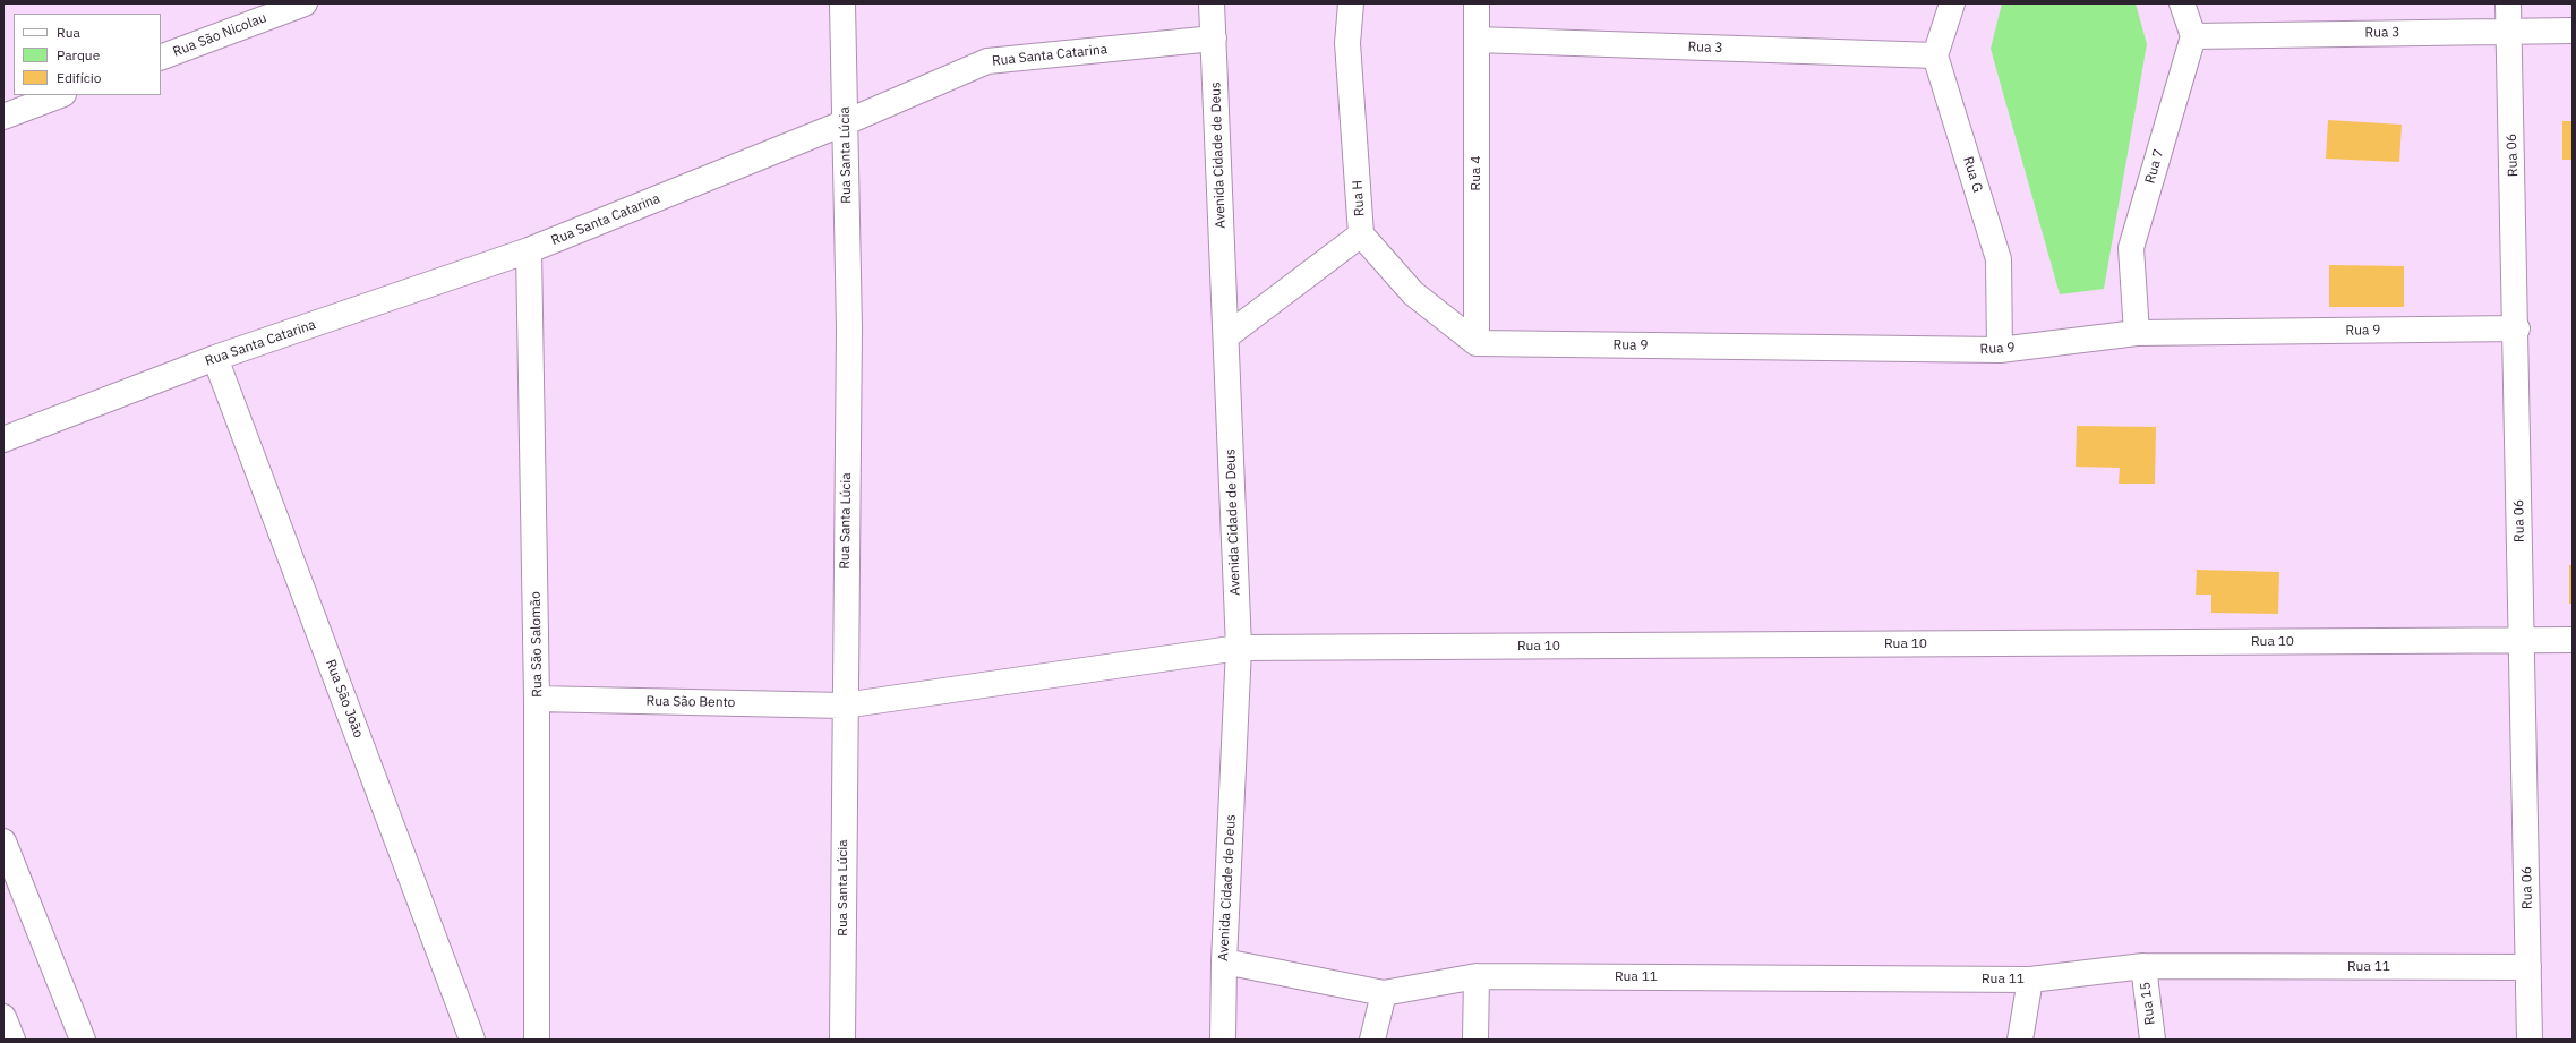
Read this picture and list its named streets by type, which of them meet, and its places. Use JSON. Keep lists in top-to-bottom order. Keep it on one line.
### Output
{"streets":{"street":["Rua 3","Rua São Nicolau","Rua Santa Catarina","Rua Santa Lúcia","Avenida Cidade de Deus","Rua 06","Rua 7","Rua 4","Rua G","Rua H","Rua 9","Rua 10","Rua São Salomão","Rua São João","Rua São Bento","Rua 11","Rua 15"]},"crossings":[["Rua 3","Rua 06"],["Rua 3","Rua 7"],["Rua 3","Rua 4"],["Rua 3","Rua G"],["Rua Santa Catarina","Rua Santa Lúcia"],["Rua Santa Catarina","Avenida Cidade de Deus"],["Rua Santa Catarina","Rua São Salomão"],["Rua Santa Catarina","Rua São João"],["Rua Santa Lúcia","Rua 10"],["Rua Santa Lúcia","Rua São Bento"],["Avenida Cidade de Deus","Rua 10"],["Rua 06","Rua 9"],["Rua 06","Rua 10"],["Rua 06","Rua 11"],["Rua 7","Rua 9"],["Rua 4","Rua H"],["Rua 4","Rua 9"],["Rua G","Rua 9"],["Rua H","Rua 9"],["Rua 10","Rua São Bento"],["Rua São Salomão","Rua São Bento"],["Rua 11","Rua 15"]],"legend":["Rua","Parque","Edifício"]}
